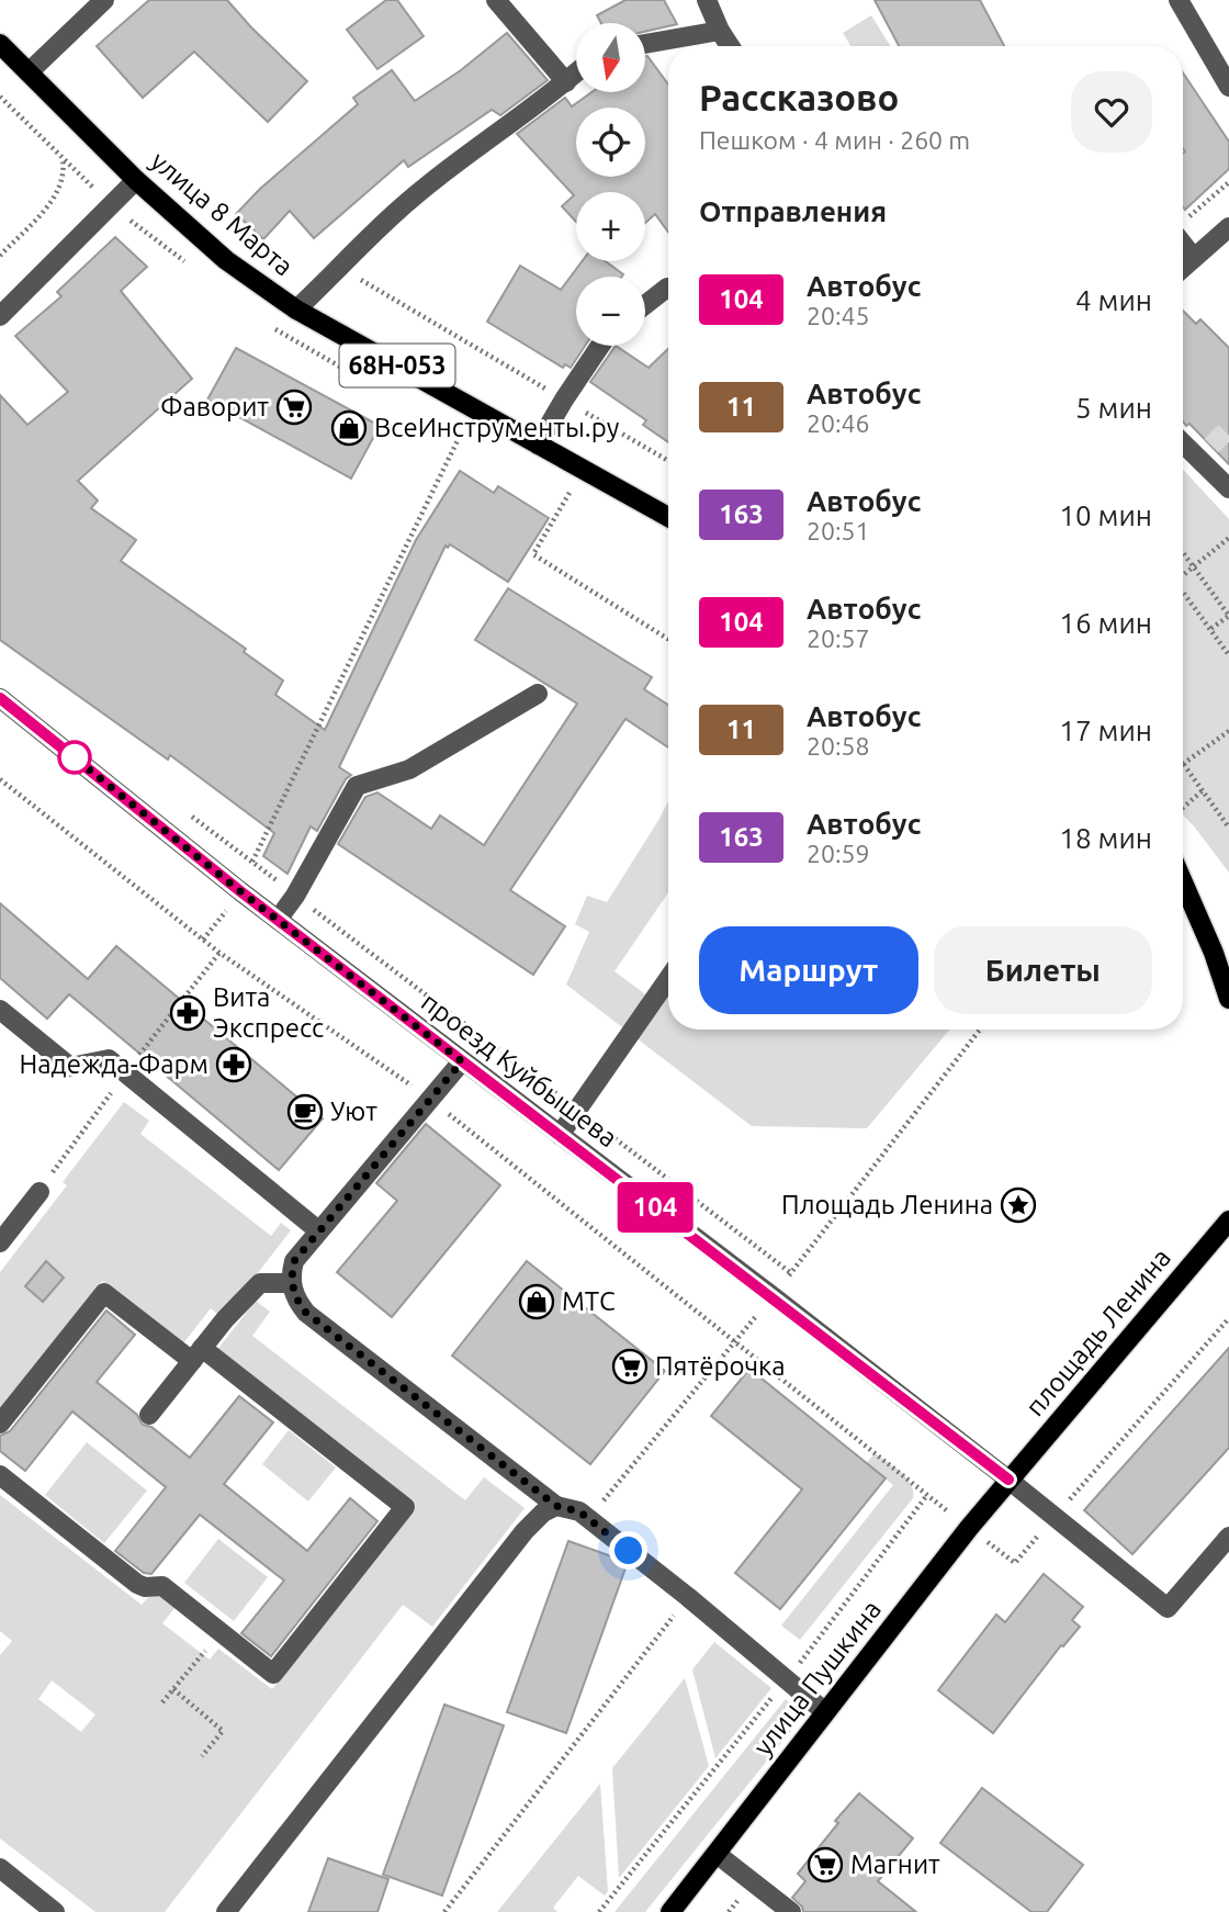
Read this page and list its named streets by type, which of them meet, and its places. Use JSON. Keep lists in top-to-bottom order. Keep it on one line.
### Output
{"streets":{"main road":["улица 8 Марта","68Н-053","площадь Ленина","улица Пушкина"],"street":["проезд Куйбышева"]},"crossings":[["проезд Куйбышева","площадь Ленина"],["проезд Куйбышева","улица Пушкина"],["площадь Ленина","улица Пушкина"]],"places":{"supermarket":["Фаворит","Пятёрочка","Магнит"],"shop":["ВсеИнструменты.ру","МТС"],"pharmacy":["Вита Экспресс","Надежда-Фарм"],"cafe":["Уют"],"place":["Площадь Ленина"]},"lines":["bus line 104"],"north":"bottom","page":{"on_map":"104","map_buttons":["+","−"],"heading":[["Рассказово","Пешком · 4 мин · 260 m"],"Отправления"],"list":[{"mark":"104","name":"Автобус","note":"20:45","value":"4 мин"},{"mark":"11","name":"Автобус","note":"20:46","value":"5 мин"},{"mark":"163","name":"Автобус","note":"20:51","value":"10 мин"},{"mark":"104","name":"Автобус","note":"20:57","value":"16 мин"},{"mark":"11","name":"Автобус","note":"20:58","value":"17 мин"},{"mark":"163","name":"Автобус","note":"20:59","value":"18 мин"}],"buttons":["Маршрут","Билеты"]}}
